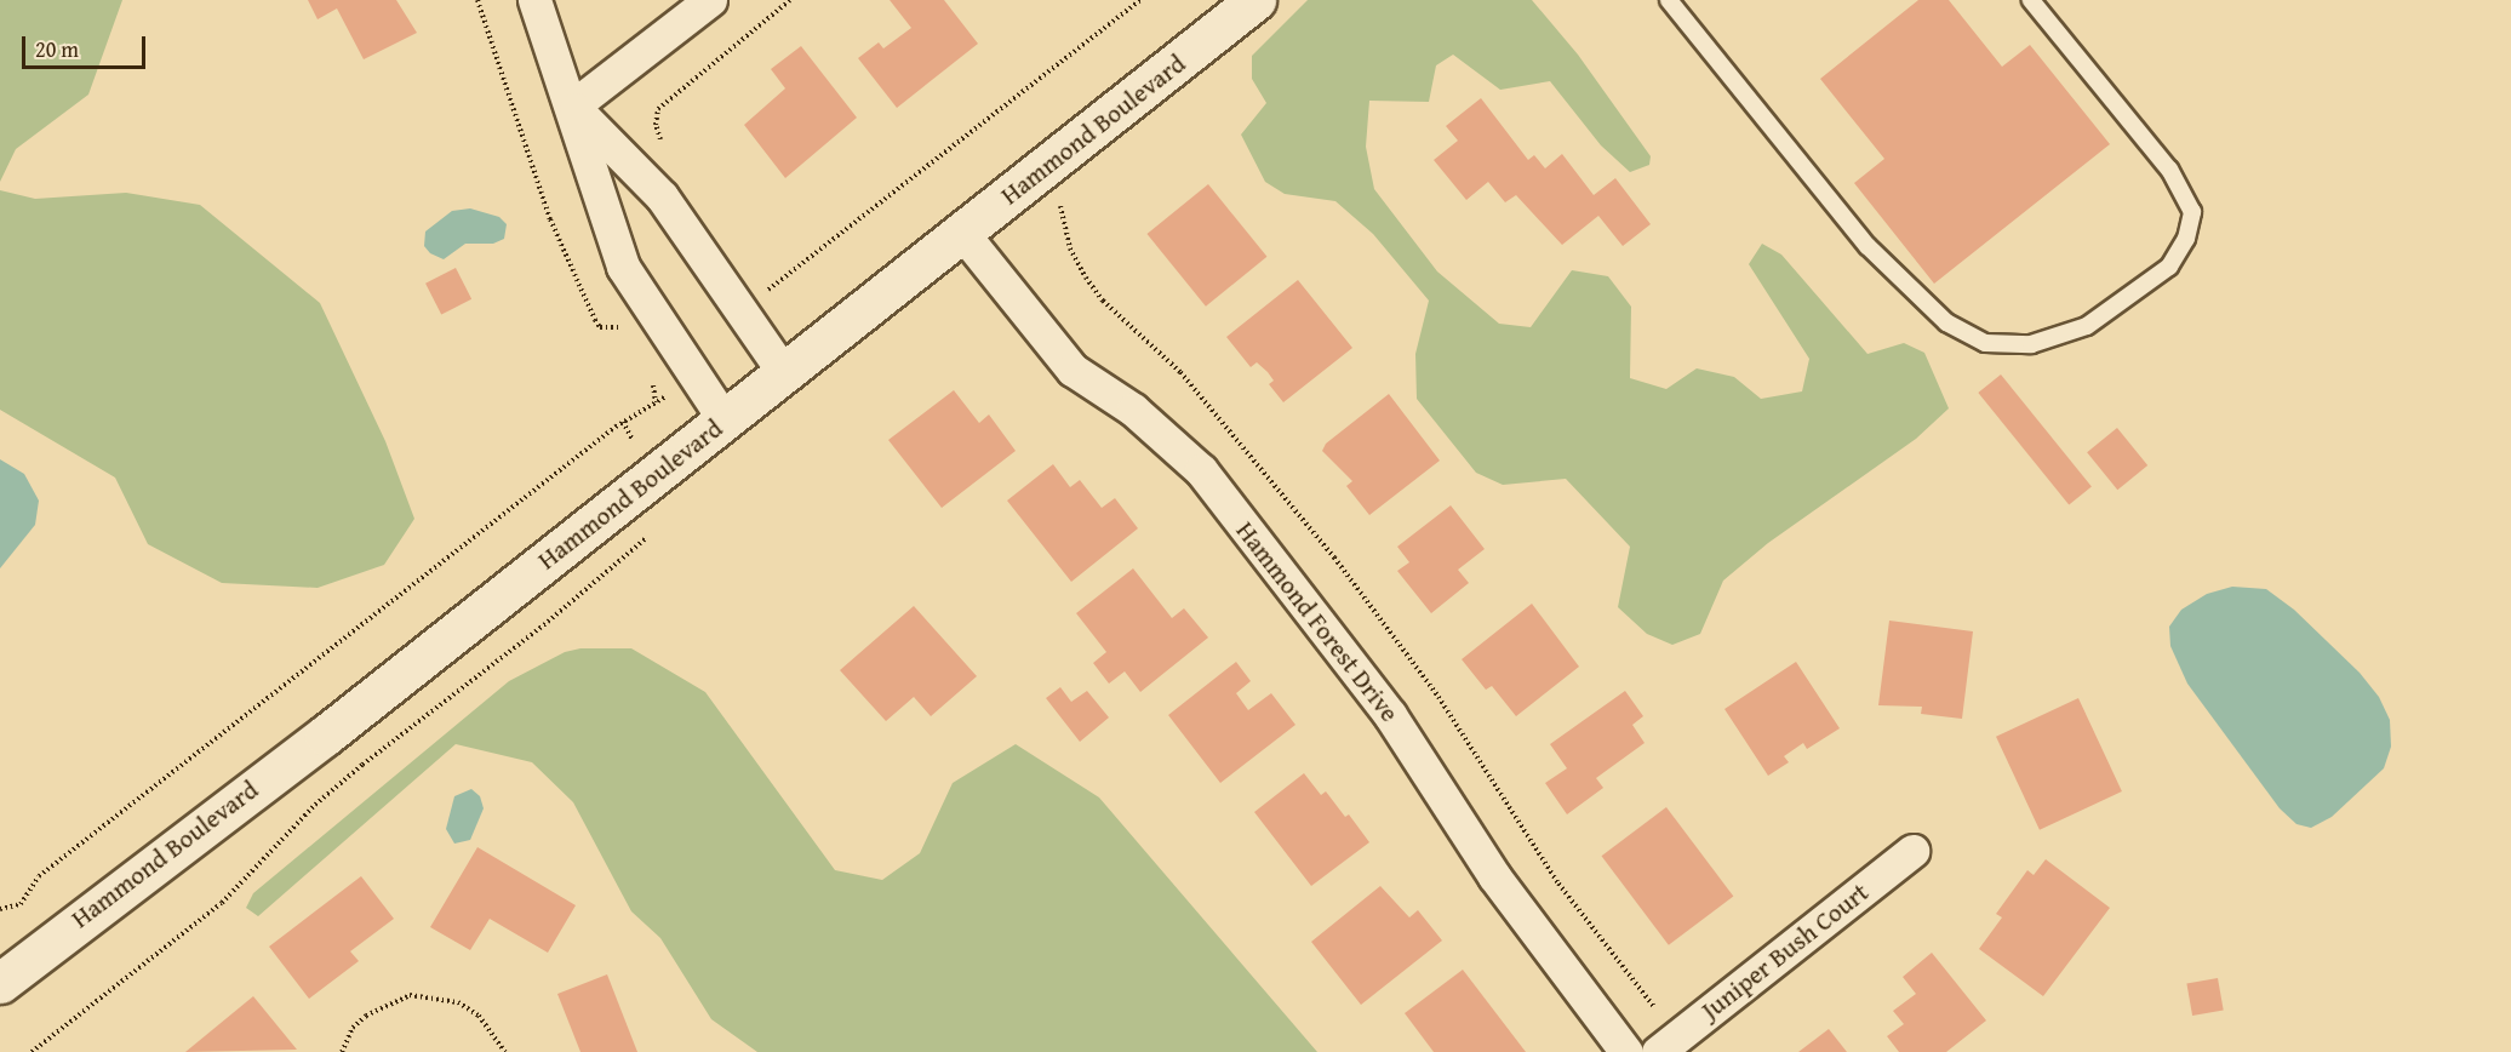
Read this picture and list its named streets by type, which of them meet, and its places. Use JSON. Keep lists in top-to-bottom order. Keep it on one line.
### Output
{"streets":{"street":["Hammond Boulevard","Hammond Forest Drive","Juniper Bush Court"]},"crossings":[["Hammond Boulevard","Hammond Forest Drive"]],"scale_bar":"20 m"}
